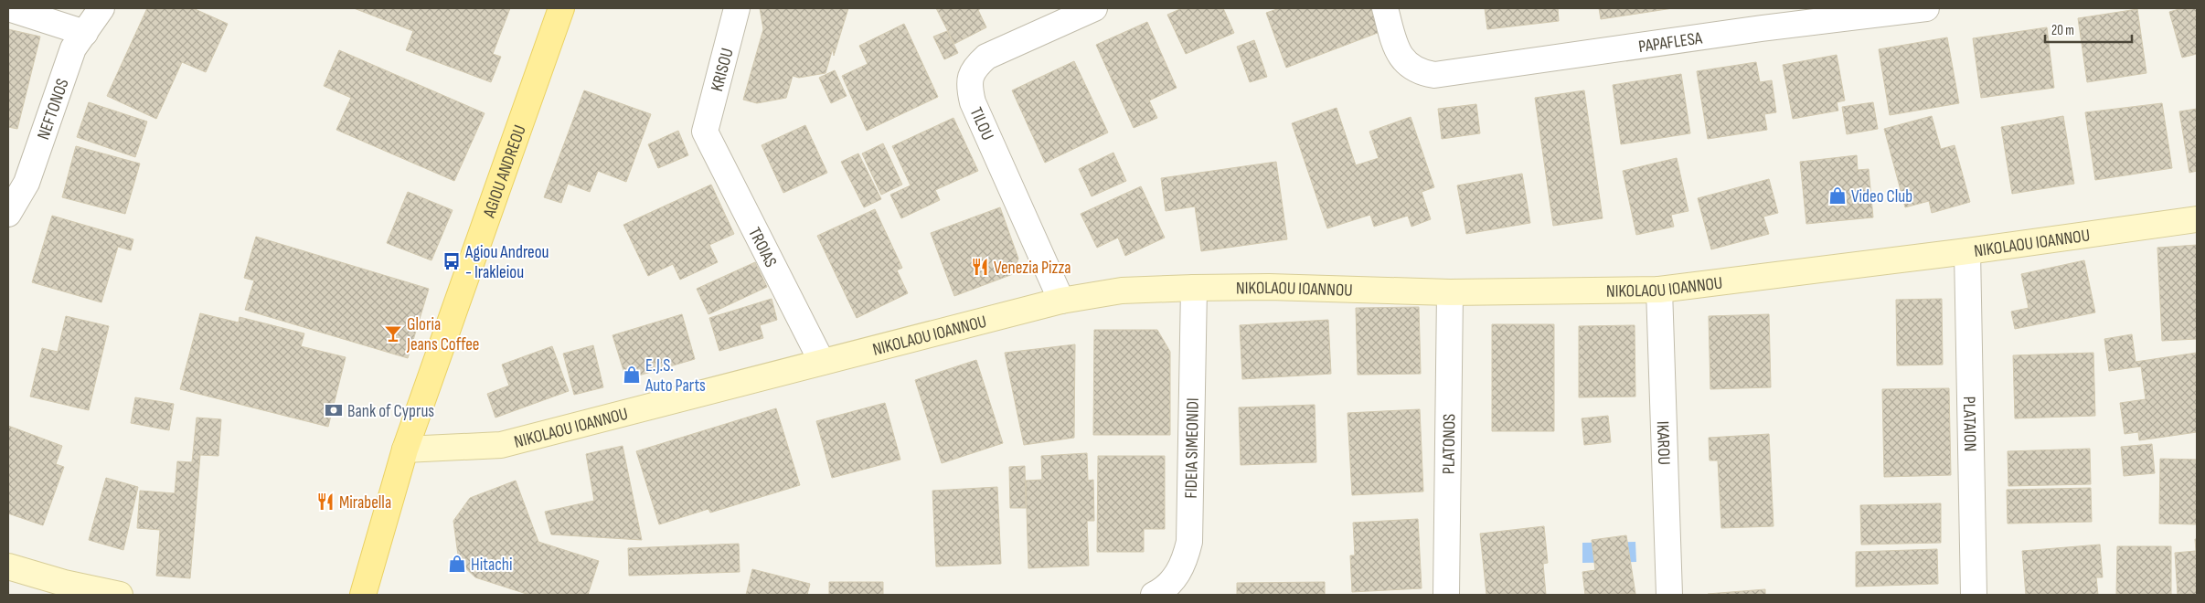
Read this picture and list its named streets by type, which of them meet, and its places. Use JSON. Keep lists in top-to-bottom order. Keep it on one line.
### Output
{"streets":{"main road":["AGIOU ANDREOU"],"street":["PAPAFLESA","KRISOU","NEFTONOS","TILOU","NIKOLAOU IOANNOU","TROIAS","PLATAION","IKAROU","PLATONOS","FIDEIA SIMEONIDI"]},"crossings":[["KRISOU","TROIAS"],["TILOU","NIKOLAOU IOANNOU"],["AGIOU ANDREOU","NIKOLAOU IOANNOU"],["NIKOLAOU IOANNOU","TROIAS"],["NIKOLAOU IOANNOU","PLATAION"],["NIKOLAOU IOANNOU","IKAROU"],["NIKOLAOU IOANNOU","PLATONOS"],["NIKOLAOU IOANNOU","FIDEIA SIMEONIDI"]],"places":{"shop":["Video Club","E.J.S. Auto Parts","Hitachi"],"bus stop":["Agiou Andreou - Irakleiou"],"restaurant":["Venezia Pizza","Mirabella"],"bar":["Gloria Jeans Coffee"],"bank":["Bank of Cyprus"]},"scale_bar":"20 m"}
